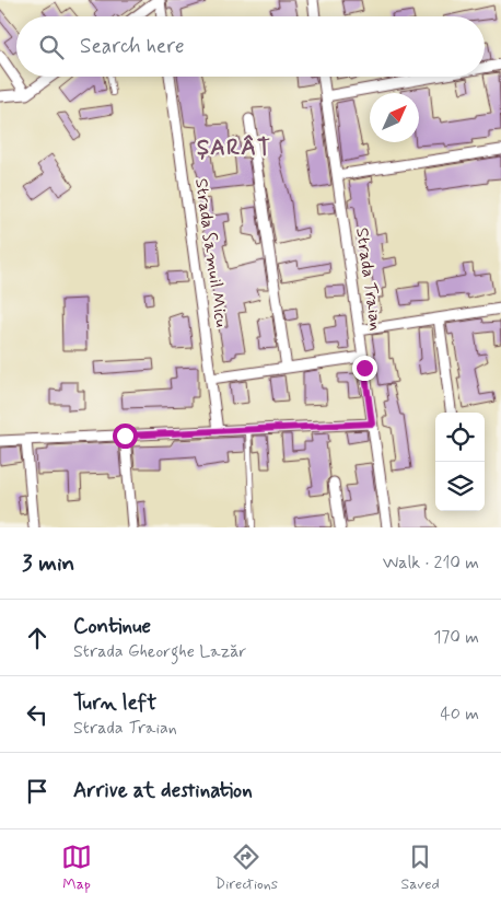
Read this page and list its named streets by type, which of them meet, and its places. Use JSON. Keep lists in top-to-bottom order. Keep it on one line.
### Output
{"streets":{"street":["Strada Samuil Micu","Strada Traian"]},"districts":["ȘARÂT"],"north":"top right","page":{"search":"Search here","heading":["3 min","Walk · 210 m"],"list":[["Continue","Strada Gheorghe Lazăr","170 m"],["Turn left","Strada Traian","40 m"],"Arrive at destination"],"nav":["Map","Directions","Saved"]}}
